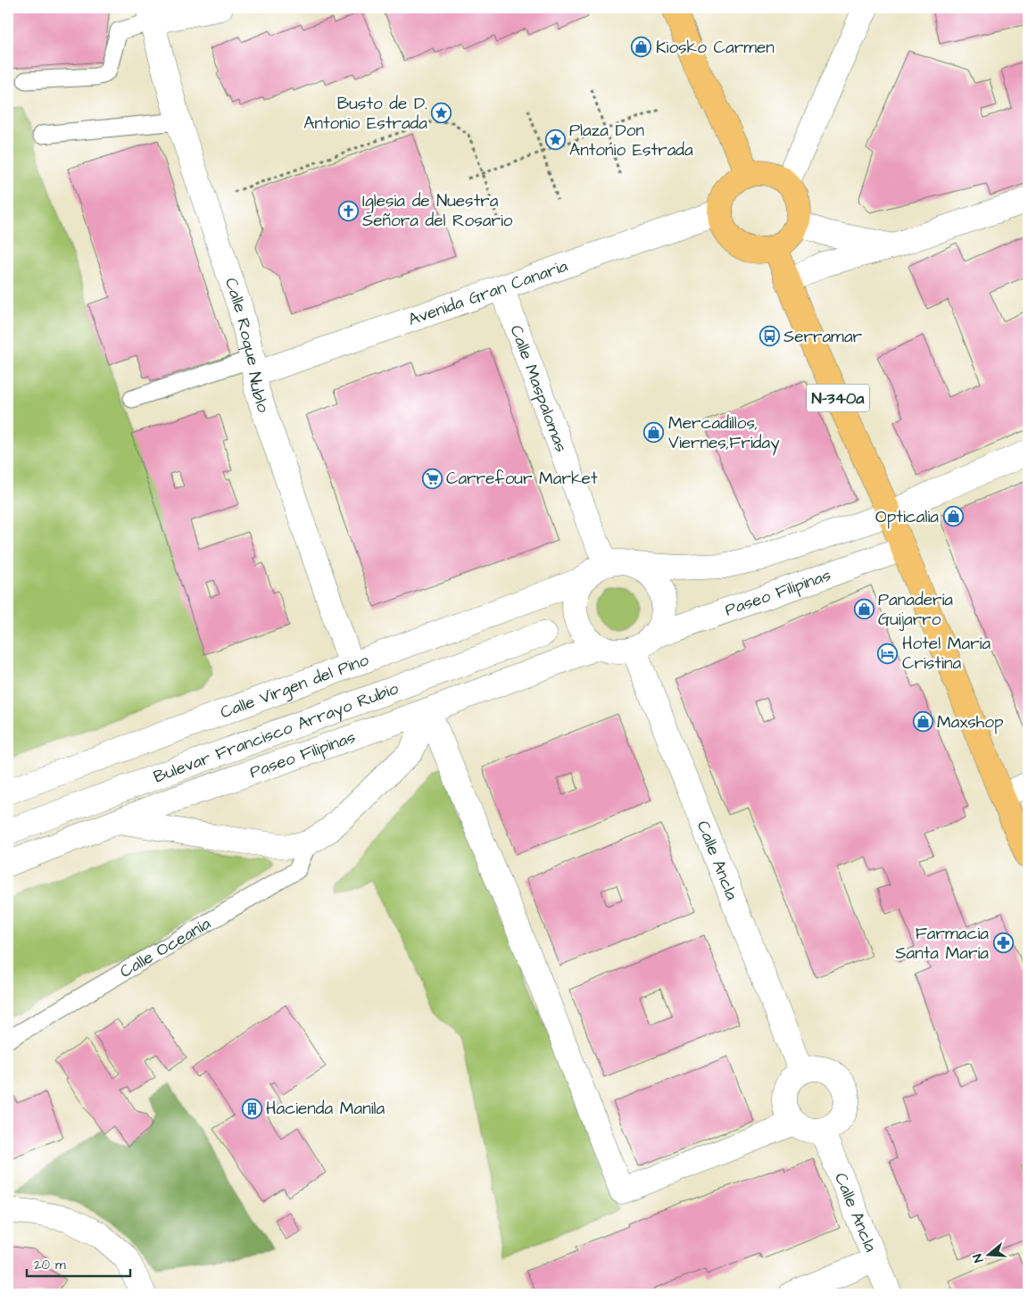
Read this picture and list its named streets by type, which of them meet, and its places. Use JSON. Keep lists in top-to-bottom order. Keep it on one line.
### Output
{"streets":{"main road":["N-340a"],"street":["Avenida Gran Canaria","Calle Roque Nublo","Calle Maspalomas","Paseo Filipinas","Calle Virgen del Pino","Bulevar Francisco Arrayo Rubio","Calle Ancla"],"lane":["Calle Oceanía"]},"crossings":[["Avenida Gran Canaria","Calle Roque Nublo"],["Avenida Gran Canaria","Calle Maspalomas"],["Avenida Gran Canaria","N-340a"],["Calle Roque Nublo","Calle Virgen del Pino"],["Calle Maspalomas","Paseo Filipinas"],["Calle Maspalomas","Calle Virgen del Pino"],["Calle Maspalomas","Calle Ancla"],["N-340a","Paseo Filipinas"],["Paseo Filipinas","Calle Virgen del Pino"],["Paseo Filipinas","Calle Ancla"],["Calle Virgen del Pino","Calle Ancla"]],"places":{"shop":["Kiosko Carmen","Mercadillos, Viernes,Friday","Opticalia","Panadería Guijarro","Maxshop"],"place":["Busto de D. Antonio Estrada","Plaza Don Antonio Estrada"],"church":["Iglesia de Nuestra Señora del Rosario"],"bus stop":["Serramar"],"supermarket":["Carrefour Market"],"hotel":["Hotel María Cristina"],"pharmacy":["Farmacia Santa María"],"building":["Hacienda Manila"]},"scale_bar":"20 m","north":"left"}
